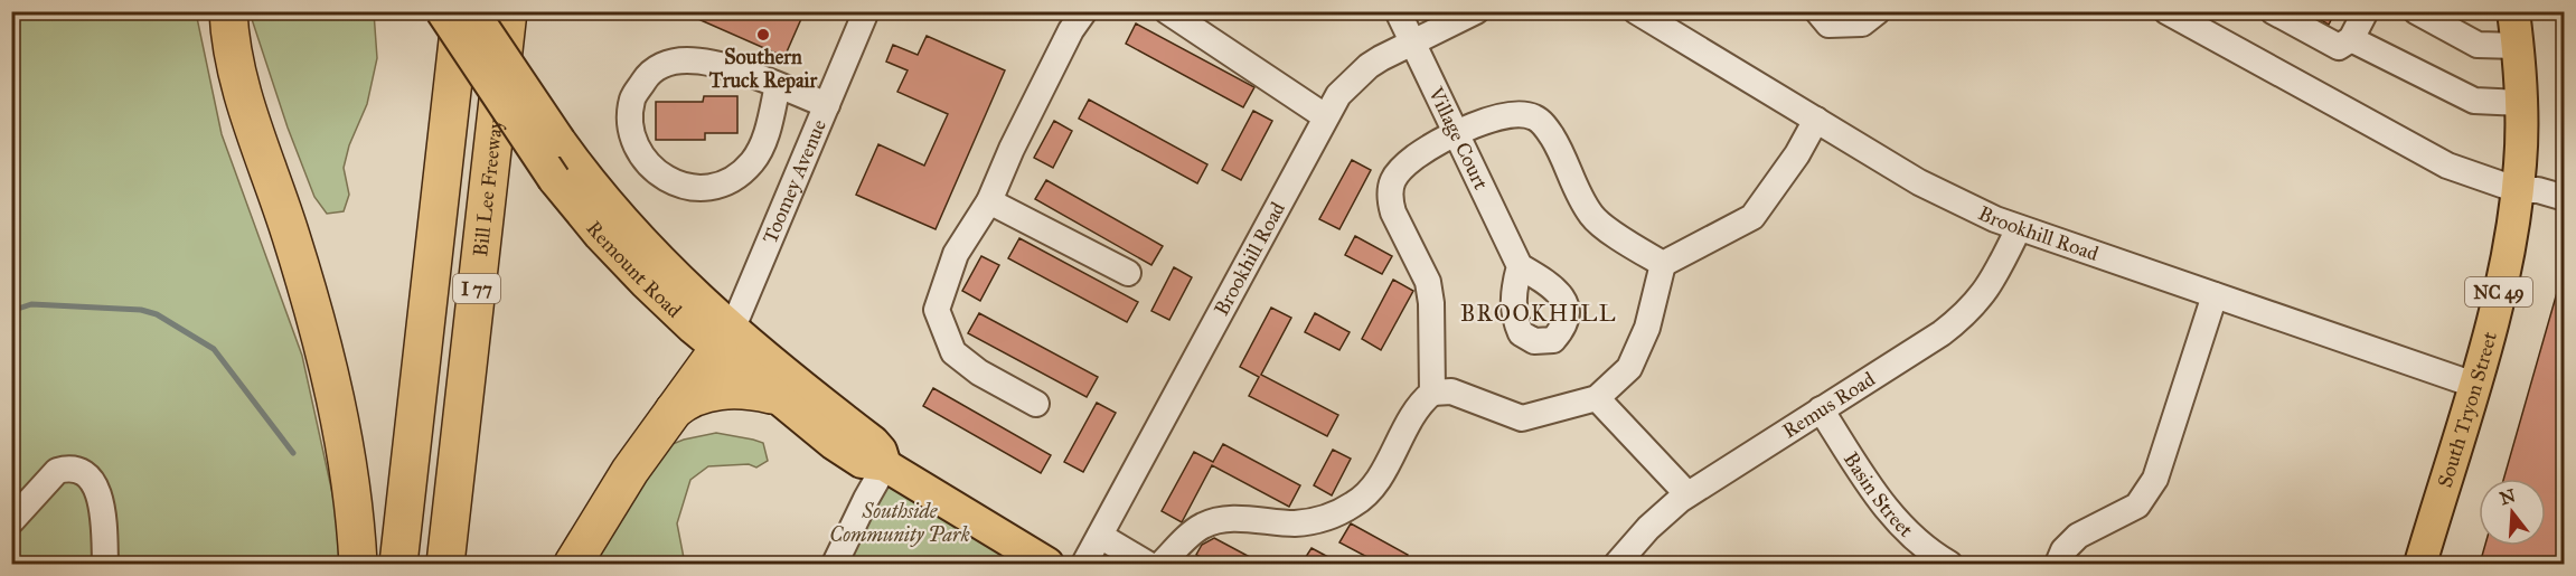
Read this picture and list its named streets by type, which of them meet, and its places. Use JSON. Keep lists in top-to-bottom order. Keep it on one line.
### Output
{"streets":{"highway":["Bill Lee Freeway","I 77"],"main road":["Remount Road","NC 49","South Tryon Street"],"street":["Village Court","Toomey Avenue","Brookhill Road","Remus Road","Basin Street"]},"crossings":[["Village Court","Brookhill Road"],["Toomey Avenue","Remount Road"],["Brookhill Road","Remus Road"],["Brookhill Road","South Tryon Street"],["Remus Road","Basin Street"]],"districts":["BROOKHILL"],"parks":["Southside Community Park"],"places":["Southern Truck Repair"],"north":"top"}
